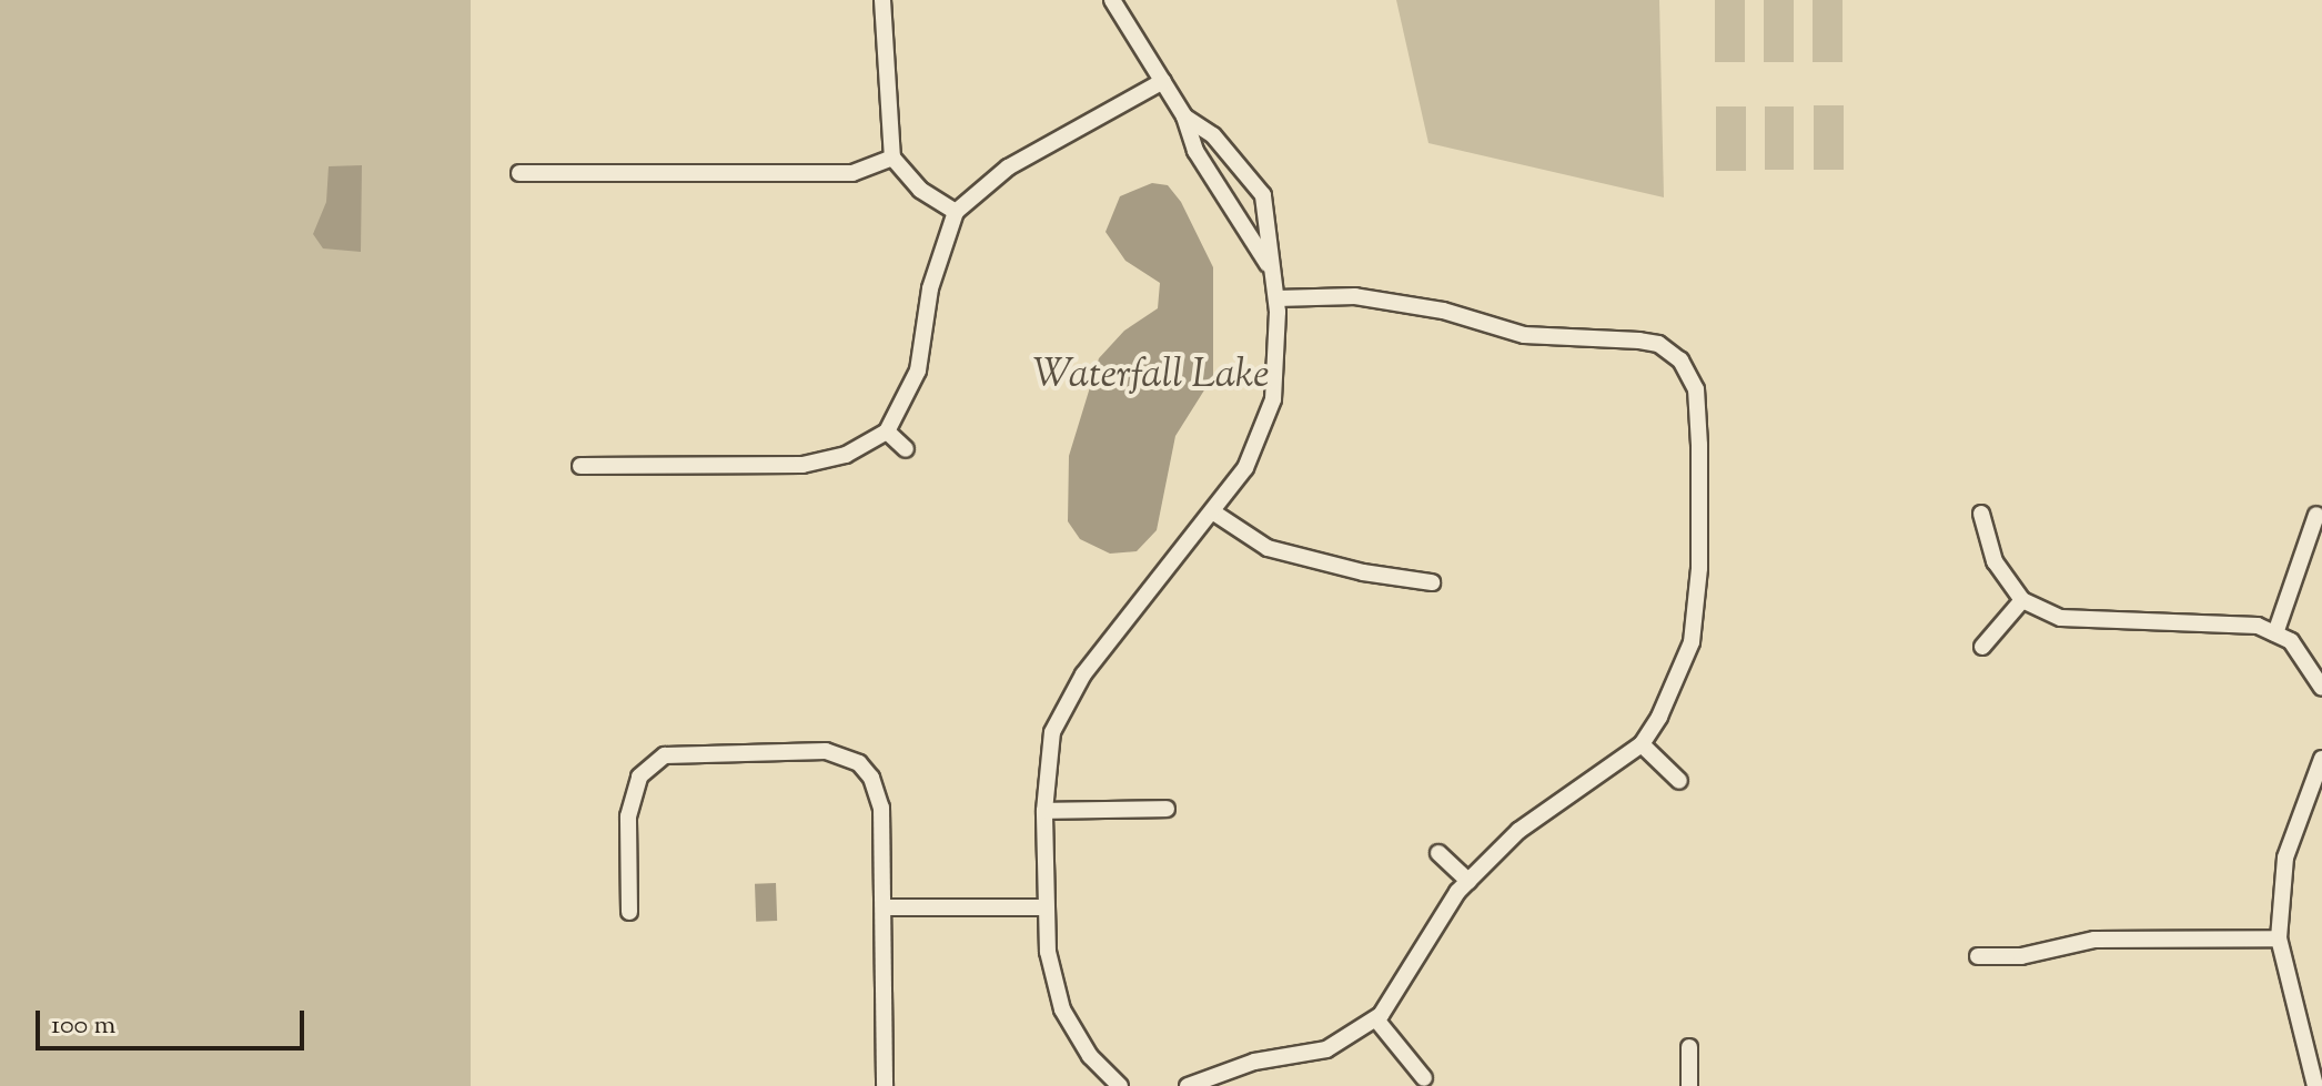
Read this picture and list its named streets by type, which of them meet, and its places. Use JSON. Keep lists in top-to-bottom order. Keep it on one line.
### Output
{"water":["Waterfall Lake"],"scale_bar":"100 m"}
